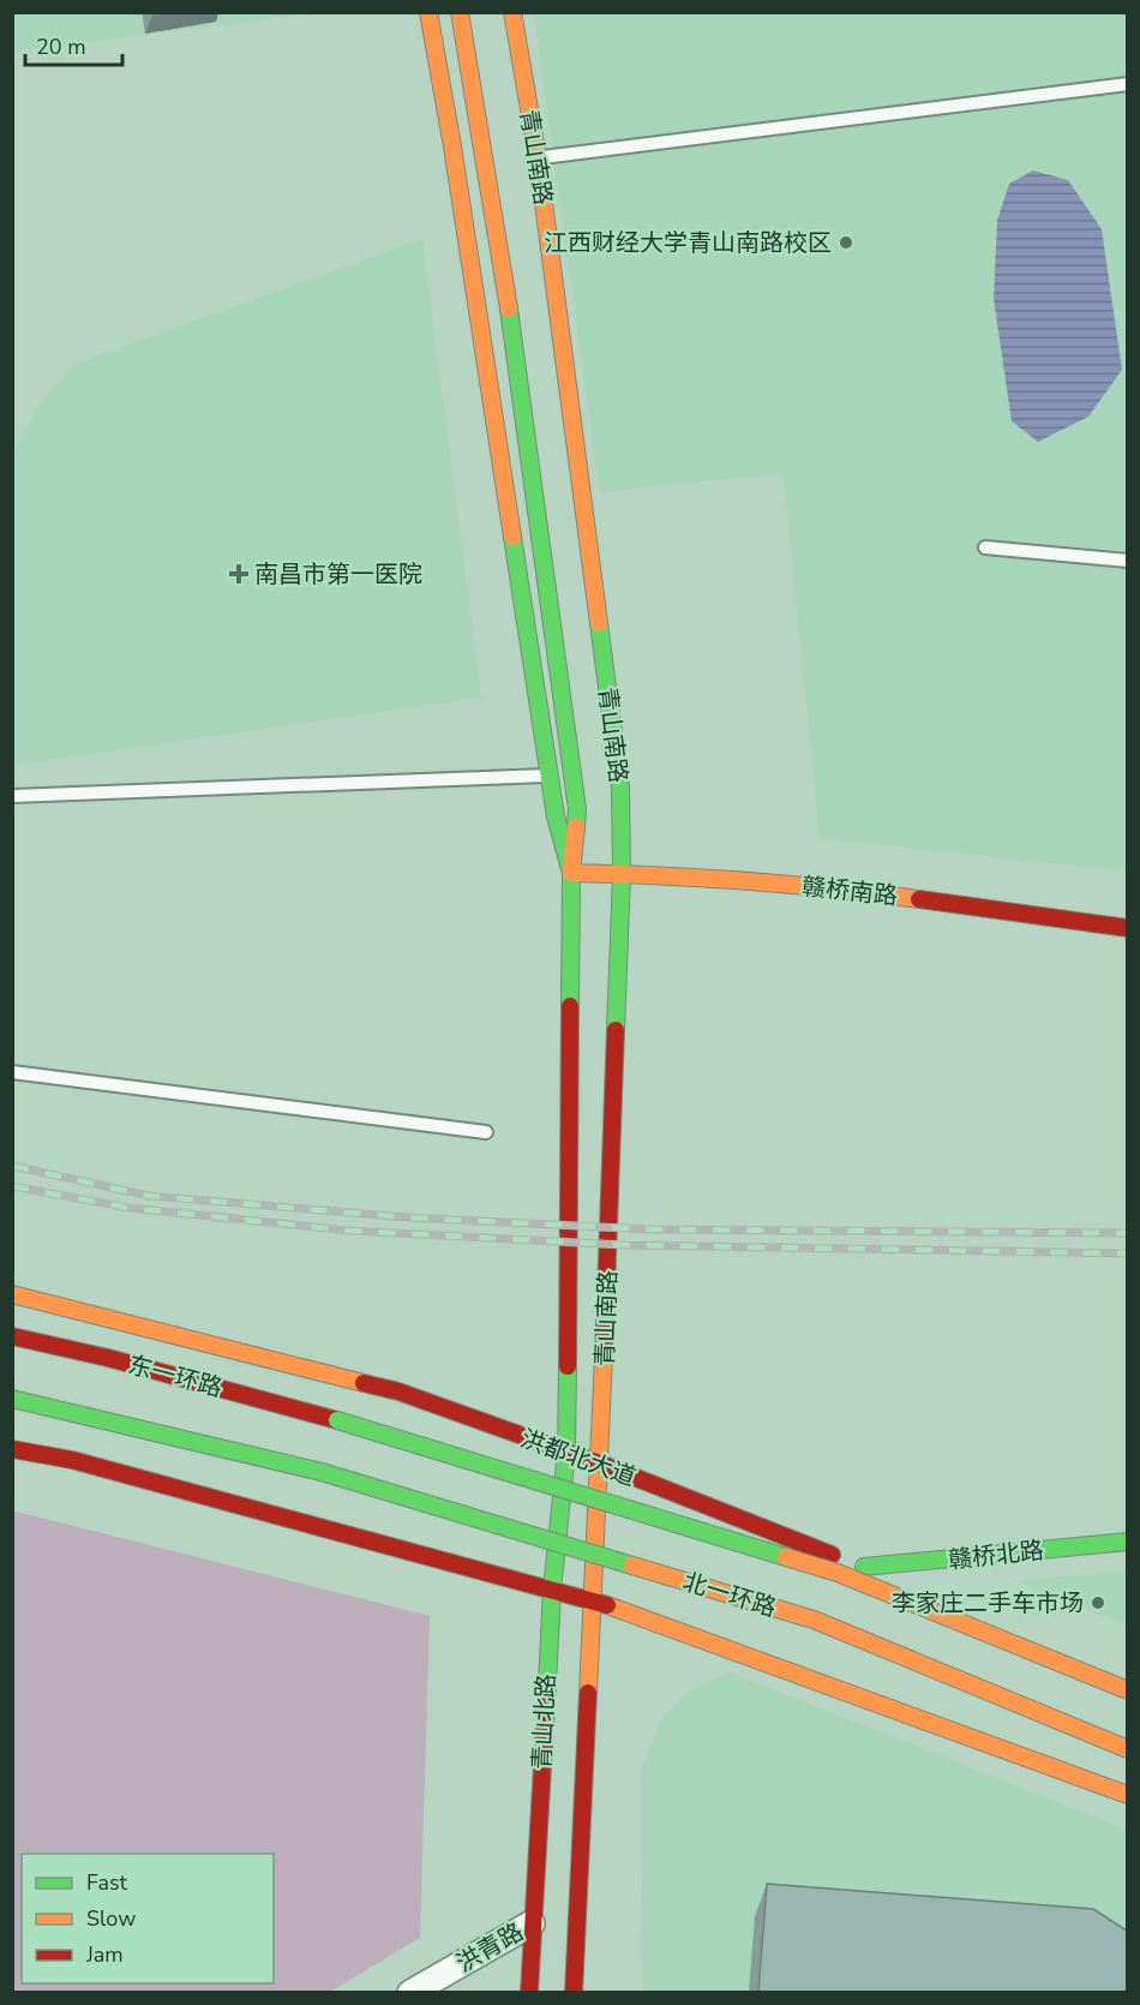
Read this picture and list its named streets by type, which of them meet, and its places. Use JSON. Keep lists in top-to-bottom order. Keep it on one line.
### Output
{"streets":{"main road":["青山南路","赣桥南路","东一环路","洪都北大道","赣桥北路","北一环路","青山北路"],"street":["洪青路"]},"crossings":[["青山南路","赣桥南路"],["青山南路","洪都北大道"],["青山南路","青山北路"],["洪都北大道","赣桥北路"],["洪都北大道","青山北路"],["青山北路","洪青路"]],"places":{"other":["江西财经大学青山南路校区","李家庄二手车市场"],"health":["南昌市第一医院"]},"legend":["Fast","Slow","Jam"],"scale_bar":"20 m"}
